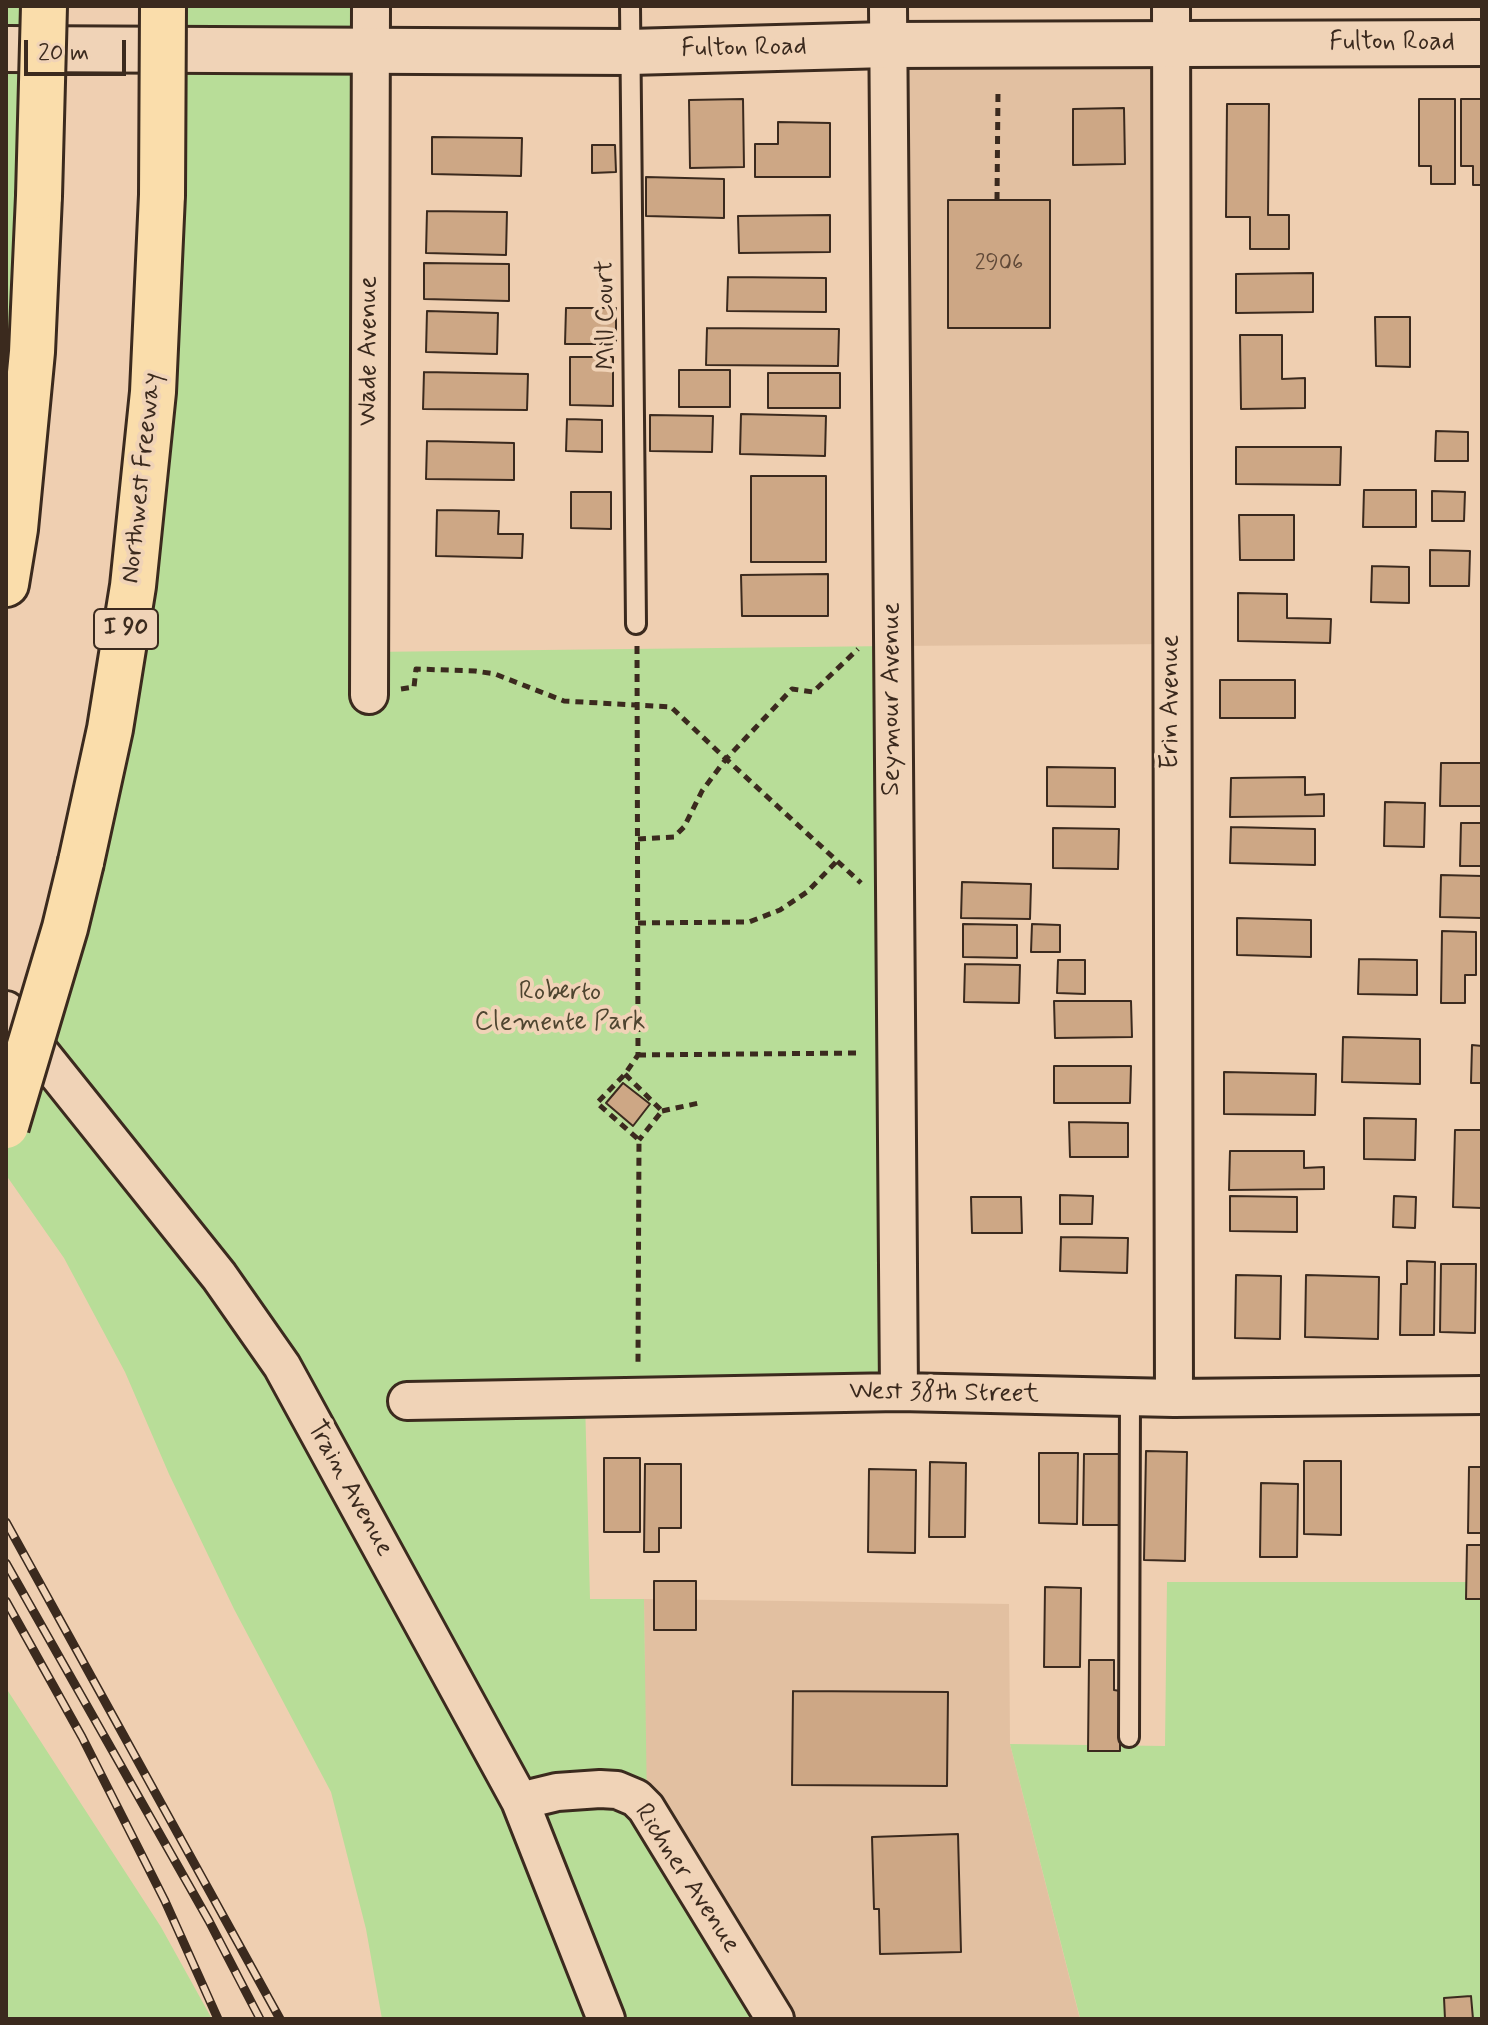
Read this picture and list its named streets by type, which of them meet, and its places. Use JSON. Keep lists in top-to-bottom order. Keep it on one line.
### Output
{"streets":{"highway":["Northwest Freeway","I 90"],"main road":["Fulton Road"],"street":["Wade Avenue","Seymour Avenue","Erin Avenue","West 38th Street","Train Avenue","Richner Avenue"],"lane":["Mill Court"]},"crossings":[["Fulton Road","Mill Court"],["Fulton Road","Wade Avenue"],["Fulton Road","Seymour Avenue"],["Fulton Road","Erin Avenue"],["Seymour Avenue","West 38th Street"],["Erin Avenue","West 38th Street"],["Train Avenue","Richner Avenue"]],"parks":["Roberto Clemente Park"],"house_numbers":["2906"],"scale_bar":"20 m"}
